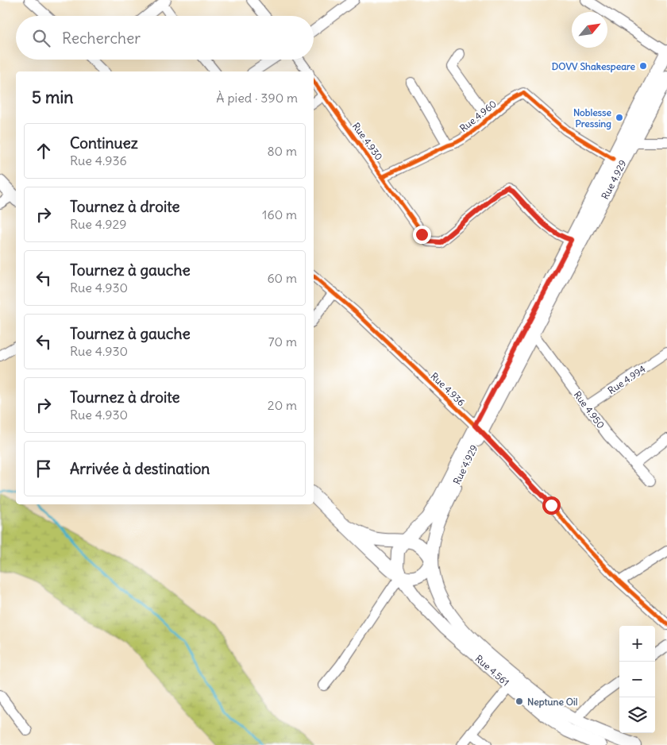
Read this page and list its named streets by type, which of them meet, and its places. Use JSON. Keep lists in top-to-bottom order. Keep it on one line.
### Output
{"streets":{"main road":["Rue 4.929","Rue 4.561"],"street":["Rue 4.960","Rue 4.930","Rue 4.994","Rue 4.936","Rue 4.950"]},"crossings":[["Rue 4.960","Rue 4.930"],["Rue 4.960","Rue 4.929"],["Rue 4.930","Rue 4.929"],["Rue 4.929","Rue 4.936"],["Rue 4.929","Rue 4.950"],["Rue 4.929","Rue 4.561"],["Rue 4.994","Rue 4.950"]],"places":["DOVV Shakespeare","Noblesse Pressing","Neptune Oil"],"north":"top right","page":{"search":"Rechercher","heading":["5 min","À pied · 390 m"],"list":[["Continuez","Rue 4.936","80 m"],["Tournez à droite","Rue 4.929","160 m"],["Tournez à gauche","Rue 4.930","60 m"],["Tournez à gauche","Rue 4.930","70 m"],["Tournez à droite","Rue 4.930","20 m"],"Arrivée à destination"],"map_buttons":["+","−"]}}
